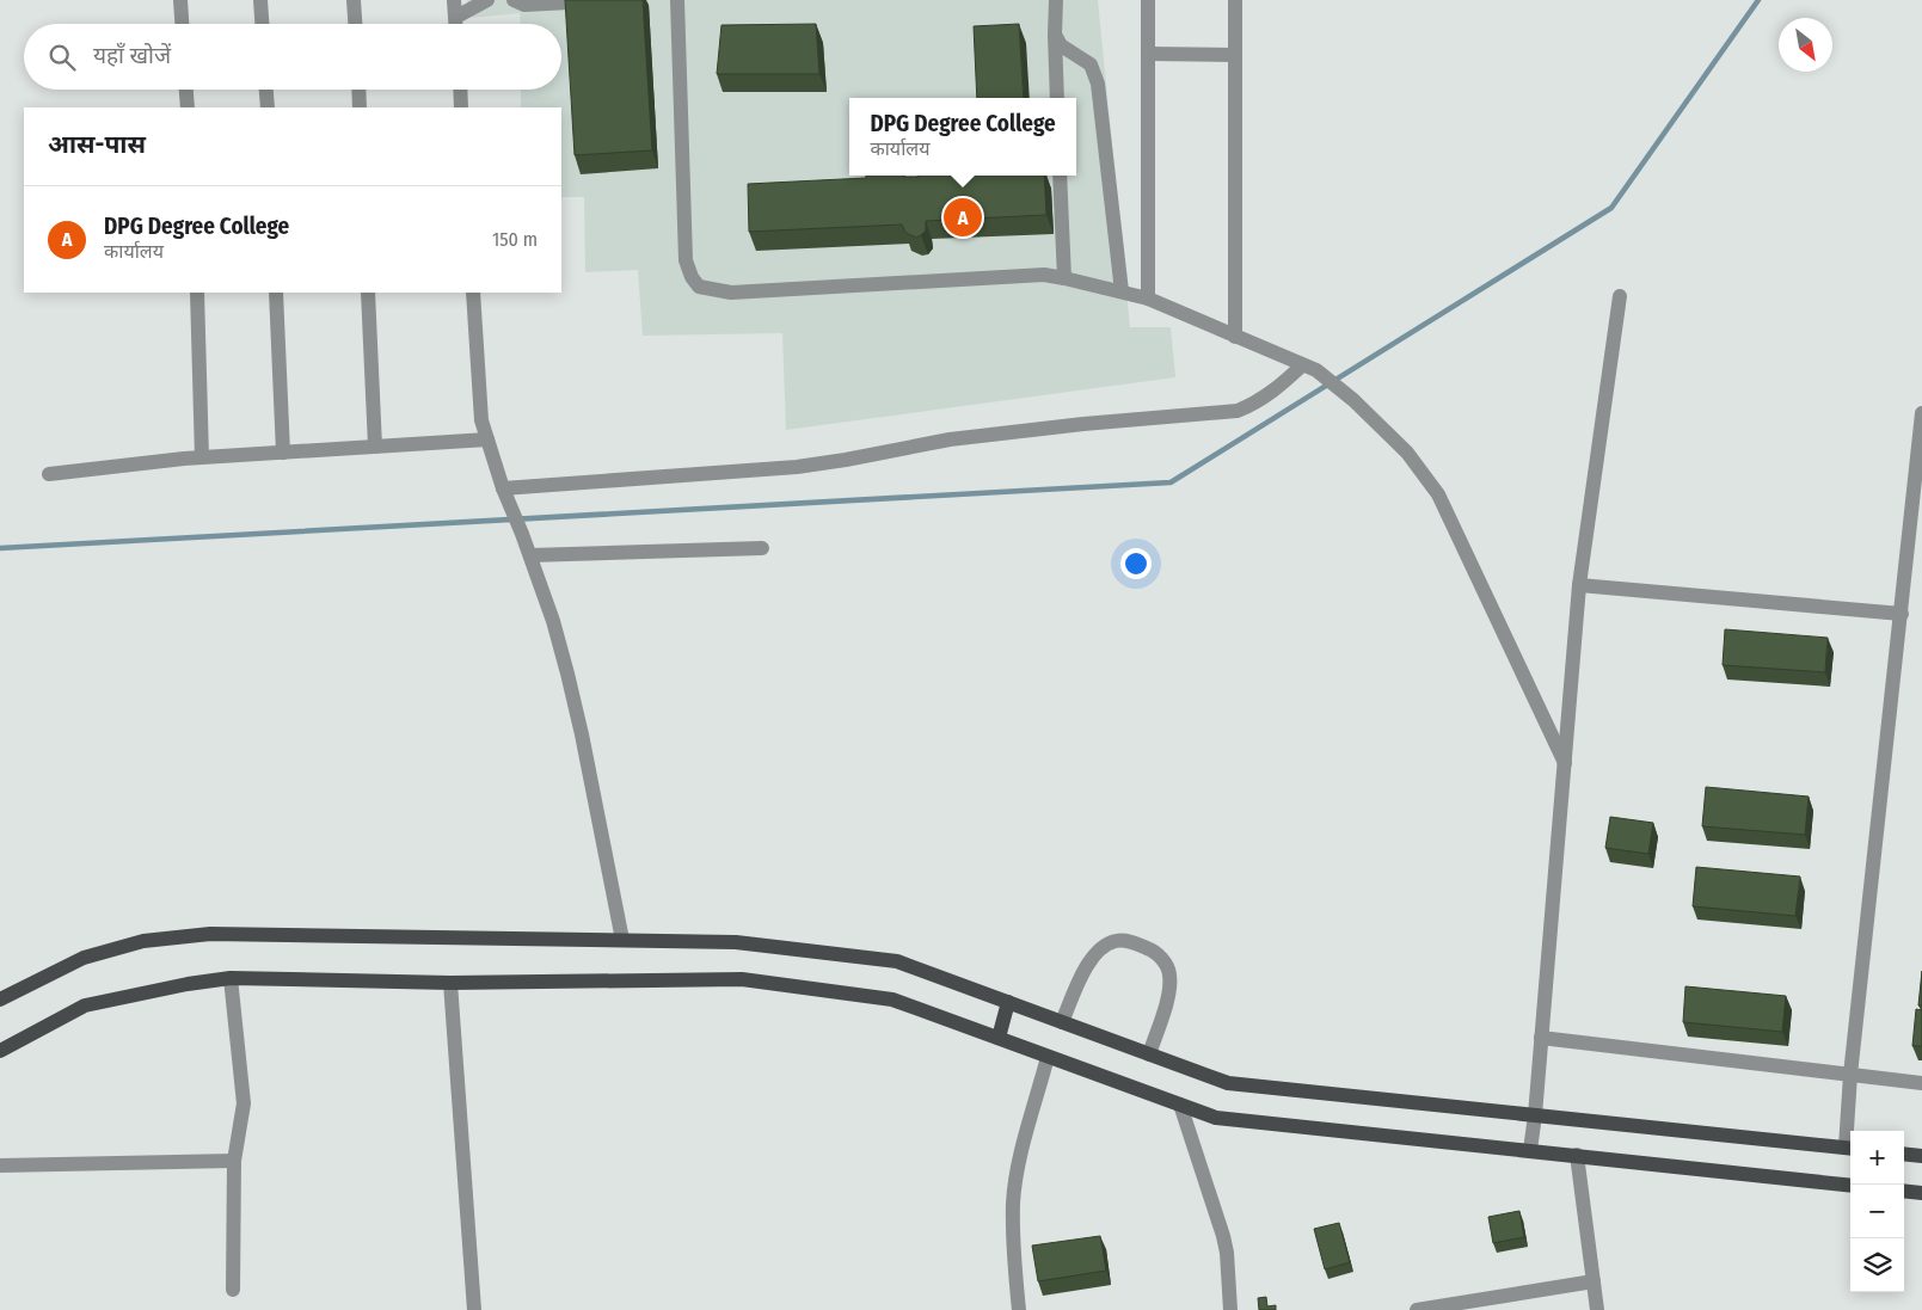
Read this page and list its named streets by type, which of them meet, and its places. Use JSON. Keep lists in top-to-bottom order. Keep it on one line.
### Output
{"north":"bottom right","page":{"search":"यहाँ खोजें","popup":["DPG Degree College","कार्यालय"],"heading":"आस-पास","list":[{"mark":"A","name":"DPG Degree College","note":"कार्यालय","value":"150 m"}],"pins":"A","map_buttons":["+","−"]}}
